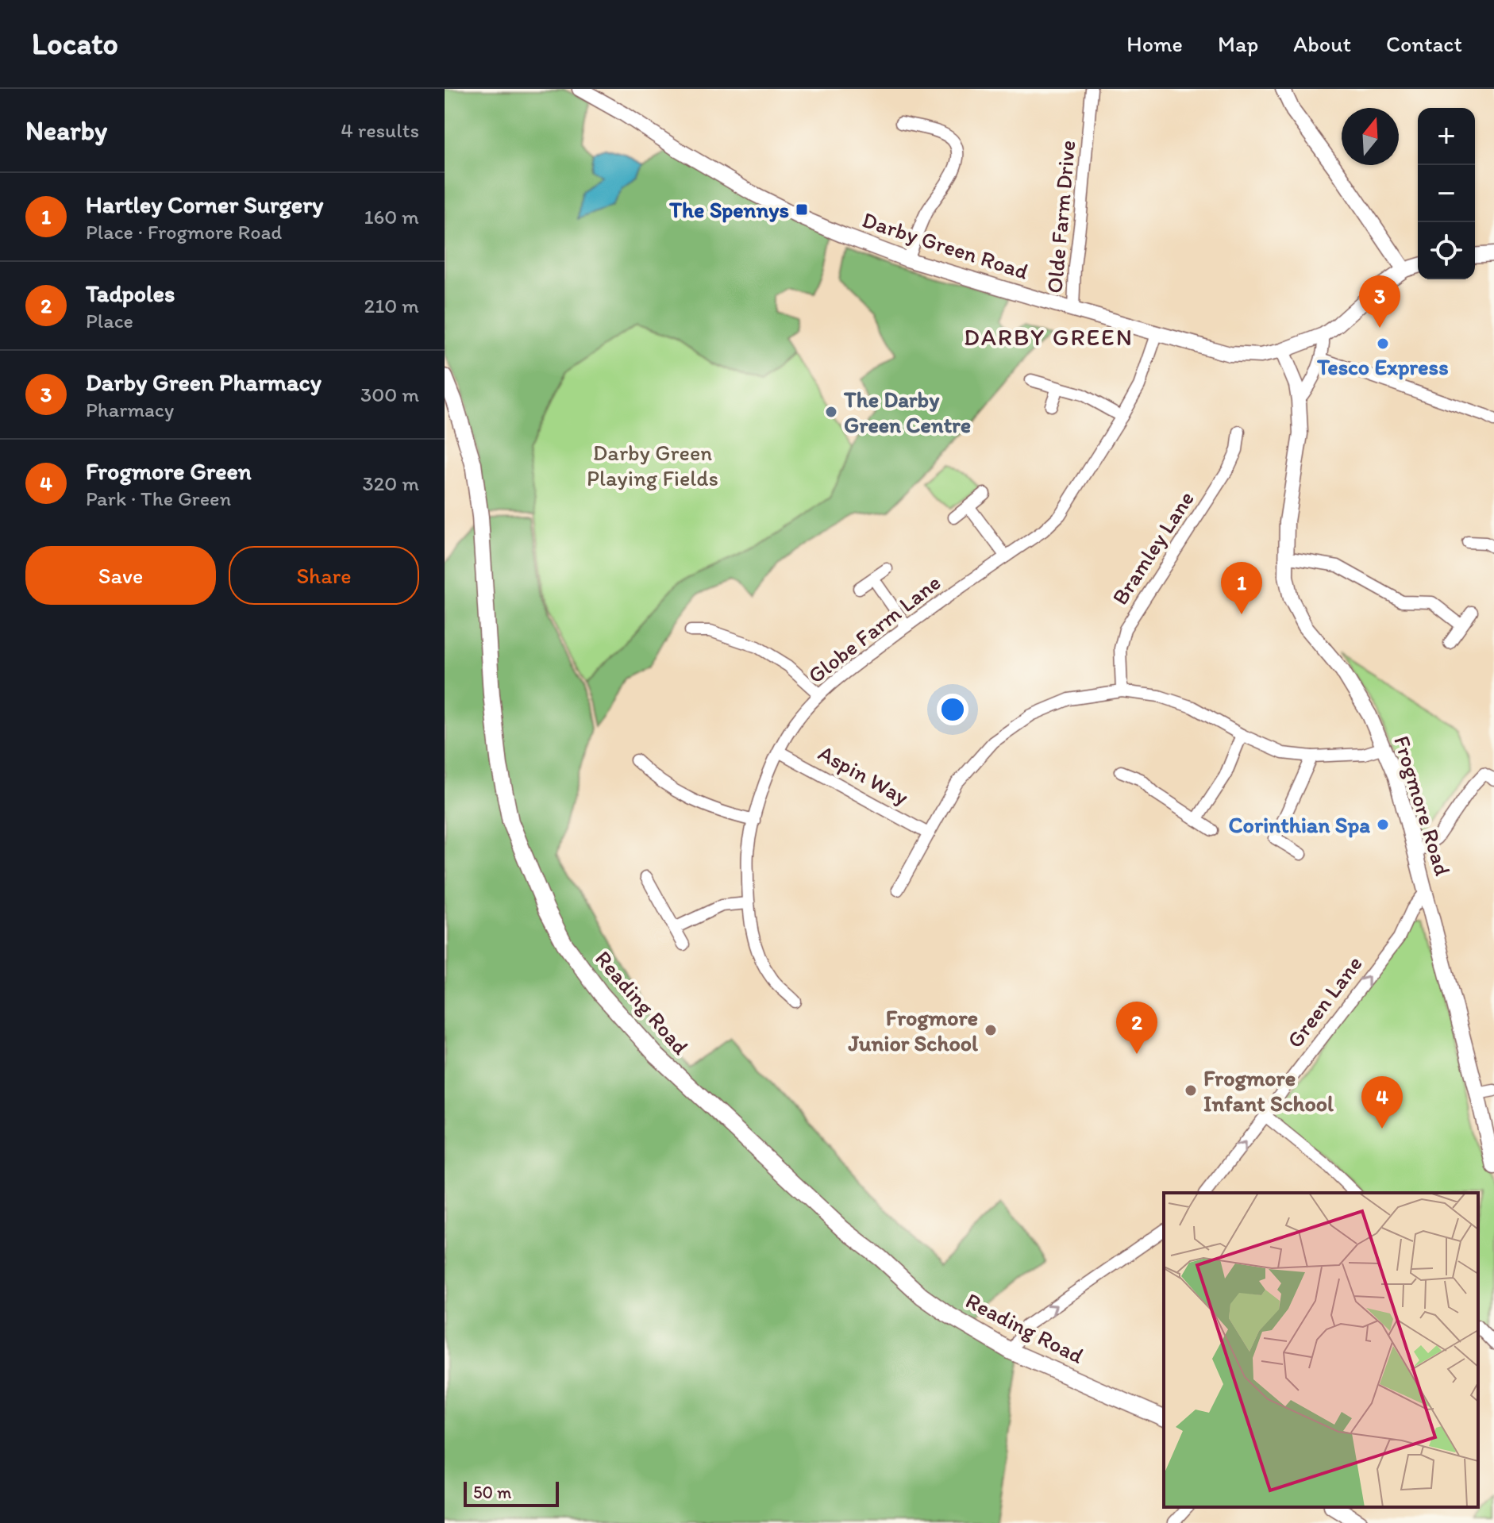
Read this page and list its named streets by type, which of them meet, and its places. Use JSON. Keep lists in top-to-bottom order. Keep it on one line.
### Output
{"streets":{"main road":["Reading Road"],"street":["Olde Farm Drive","Darby Green Road","Bramley Lane","Globe Farm Lane","Aspin Way","Frogmore Road","Green Lane"]},"crossings":[["Olde Farm Drive","Darby Green Road"],["Darby Green Road","Globe Farm Lane"],["Darby Green Road","Frogmore Road"],["Globe Farm Lane","Aspin Way"],["Frogmore Road","Green Lane"]],"one_way":["Green Lane"],"districts":["DARBY GREEN"],"parks":["Darby Green Playing Fields"],"places":{"transit":["The Spennys"],"other":["Tesco Express","The Darby Green Centre","Corinthian Spa","Frogmore Junior School","Frogmore Infant School"]},"scale_bar":"50 m","north":"top","page":{"header":"Locato","nav":["Home","Map","About","Contact"],"heading":["Nearby","4 results"],"map_buttons":["+","−"],"list":[{"mark":"1","name":"Hartley Corner Surgery","note":"Place · Frogmore Road","value":"160 m"},{"mark":"2","name":"Tadpoles","note":"Place","value":"210 m"},{"mark":"3","name":"Darby Green Pharmacy","note":"Pharmacy","value":"300 m"},{"mark":"4","name":"Frogmore Green","note":"Park · The Green","value":"320 m"}],"pins":["3","1","2","4"],"buttons":["Save","Share"],"scale":"50 m"}}
